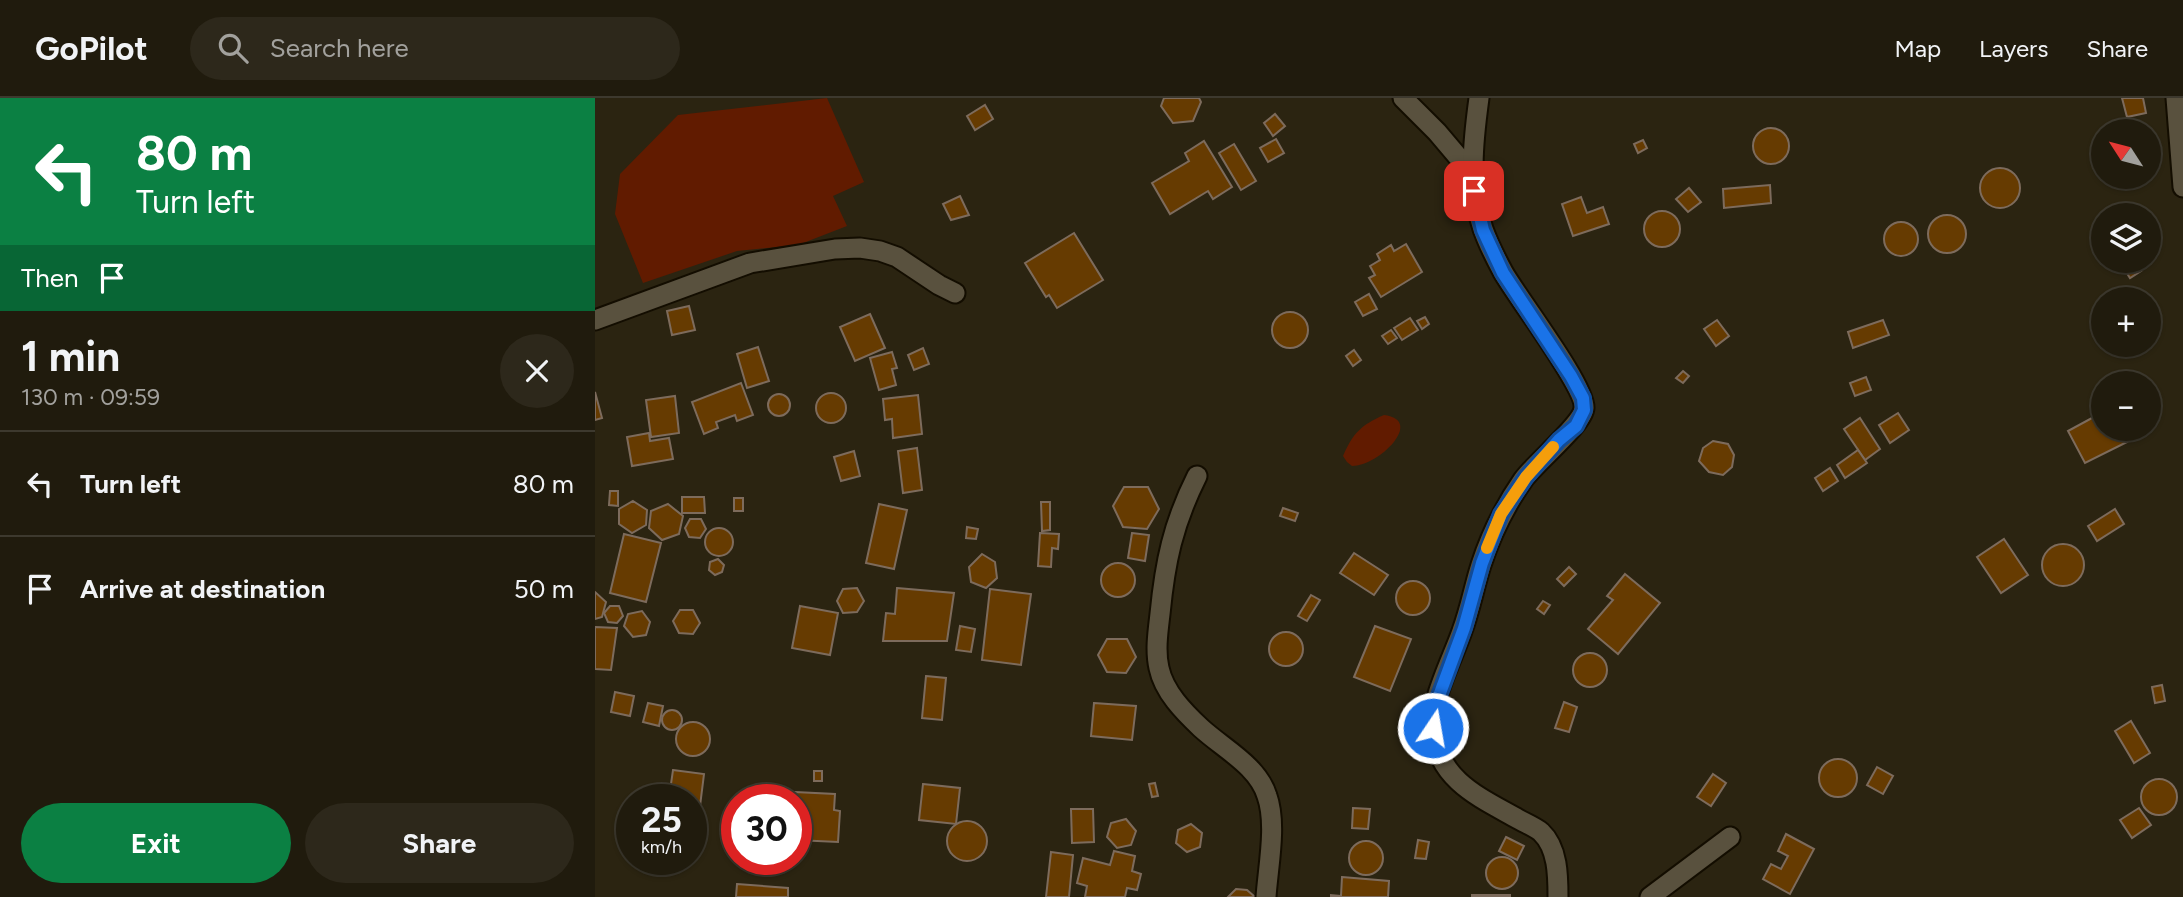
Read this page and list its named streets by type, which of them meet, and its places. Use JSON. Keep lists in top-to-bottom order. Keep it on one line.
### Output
{"north":"top left","page":{"header":"GoPilot","search":"Search here","nav":["Map","Layers","Share"],"turn":["80 m","Turn left"],"map_buttons":["+","−"],"then":"Then","heading":["1 min","130 m · 09:59"],"list":[{"name":"Turn left","value":"80 m"},{"name":"Arrive at destination","value":"50 m"}],"speed":"25 km/h","limit":"30","buttons":["Exit","Share"]}}
